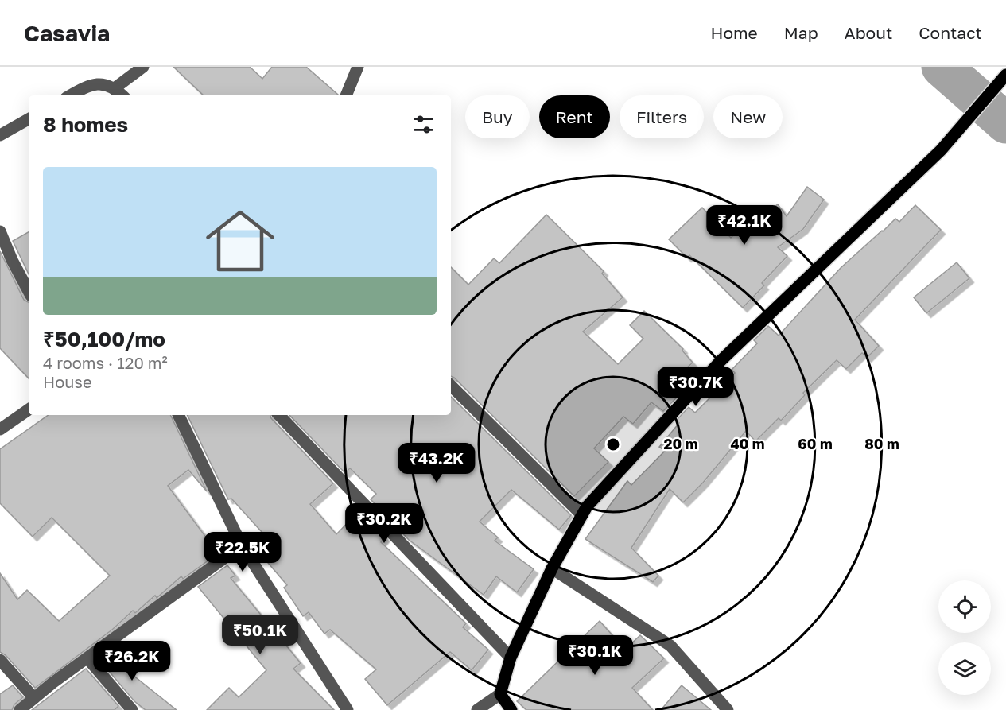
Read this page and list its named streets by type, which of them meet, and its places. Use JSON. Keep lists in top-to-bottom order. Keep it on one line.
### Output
{"page":{"header":"Casavia","nav":["Home","Map","About","Contact"],"chip":["Buy","Rent","Filters","New"],"heading":"8 homes","list":[{"name":"₹50,100/mo","note":"4 rooms · 120 m² · House"}],"price":["₹42.1K","₹30.7K","₹43.2K","₹30.2K","₹22.5K","₹50.1K","₹30.1K","₹26.2K"]},"rings":["20 m","40 m","60 m","80 m"]}
